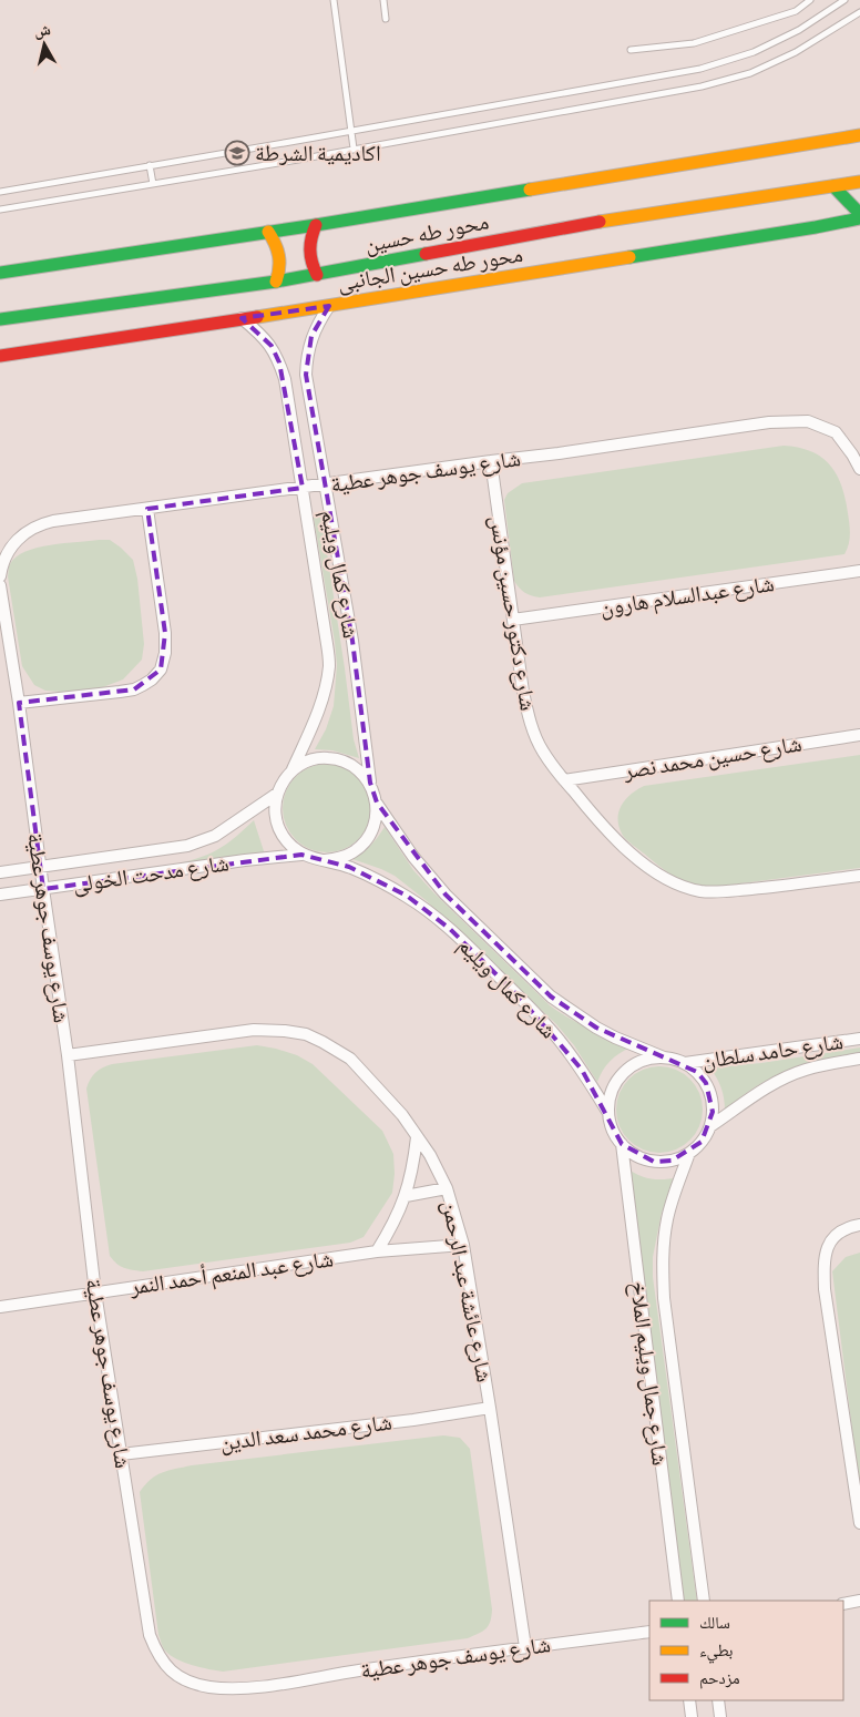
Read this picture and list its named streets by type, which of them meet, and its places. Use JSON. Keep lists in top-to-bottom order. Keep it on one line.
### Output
{"streets":{"main road":["محور طه حسين","محور طه حسين الجانبى"],"street":["شارع يوسف جوهر عطية","شارع كمال ويليم","شارع عبدالسلام هارون","شارع دكتور حسين مؤنس","شارع حسين محمد نصر","شارع مدحت الخولى","شارع حامد سلطان","شارع عبد المنعم أحمد النمر","شارع عائشة عبد الرحمن","شارع جمال ويليم الملاخ","شارع محمد سعد الدين"]},"crossings":[["محور طه حسين الجانبى","شارع كمال ويليم"],["شارع يوسف جوهر عطية","شارع كمال ويليم"],["شارع يوسف جوهر عطية","شارع دكتور حسين مؤنس"],["شارع يوسف جوهر عطية","شارع مدحت الخولى"],["شارع يوسف جوهر عطية","شارع عبد المنعم أحمد النمر"],["شارع يوسف جوهر عطية","شارع عائشة عبد الرحمن"],["شارع يوسف جوهر عطية","شارع محمد سعد الدين"],["شارع كمال ويليم","شارع مدحت الخولى"],["شارع كمال ويليم","شارع حامد سلطان"],["شارع كمال ويليم","شارع جمال ويليم الملاخ"],["شارع عبدالسلام هارون","شارع دكتور حسين مؤنس"],["شارع دكتور حسين مؤنس","شارع حسين محمد نصر"],["شارع حامد سلطان","شارع جمال ويليم الملاخ"],["شارع عبد المنعم أحمد النمر","شارع عائشة عبد الرحمن"],["شارع عائشة عبد الرحمن","شارع محمد سعد الدين"]],"places":{"school or university":["اكاديمية الشرطة"]},"legend":["سالك","بطيء","مزدحم"],"north":"top"}
